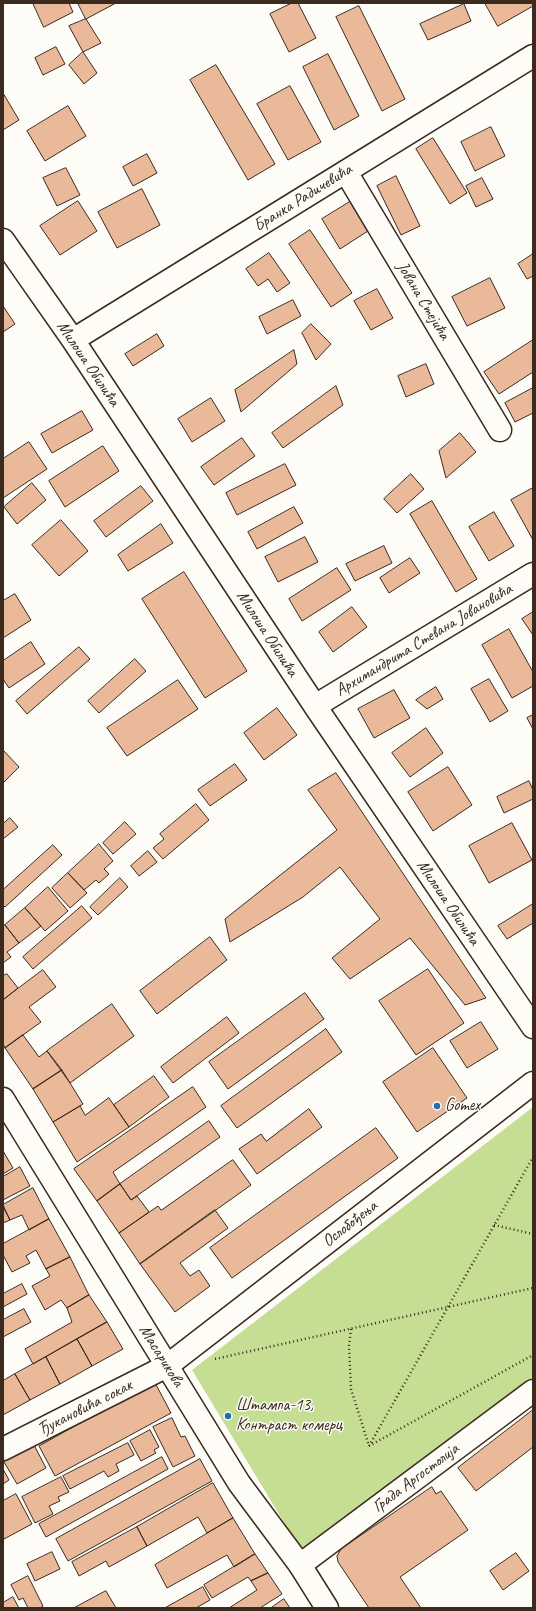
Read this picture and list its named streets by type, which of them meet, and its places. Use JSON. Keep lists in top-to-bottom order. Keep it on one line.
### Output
{"streets":{"street":["Бранка Радичевића","Јована Стејића","Милоша Обилића","Архимандрита Стевана Јовановића","Ослобођења","Масарикова","Ђукановића сокак","Града Аргостолија"]},"crossings":[["Бранка Радичевића","Јована Стејића"],["Бранка Радичевића","Милоша Обилића"],["Милоша Обилића","Архимандрита Стевана Јовановића"],["Ослобођења","Масарикова"],["Ослобођења","Ђукановића сокак"],["Масарикова","Ђукановића сокак"],["Масарикова","Града Аргостолија"]],"places":["Gomex","Штампа-13, Контраст комерц"]}
